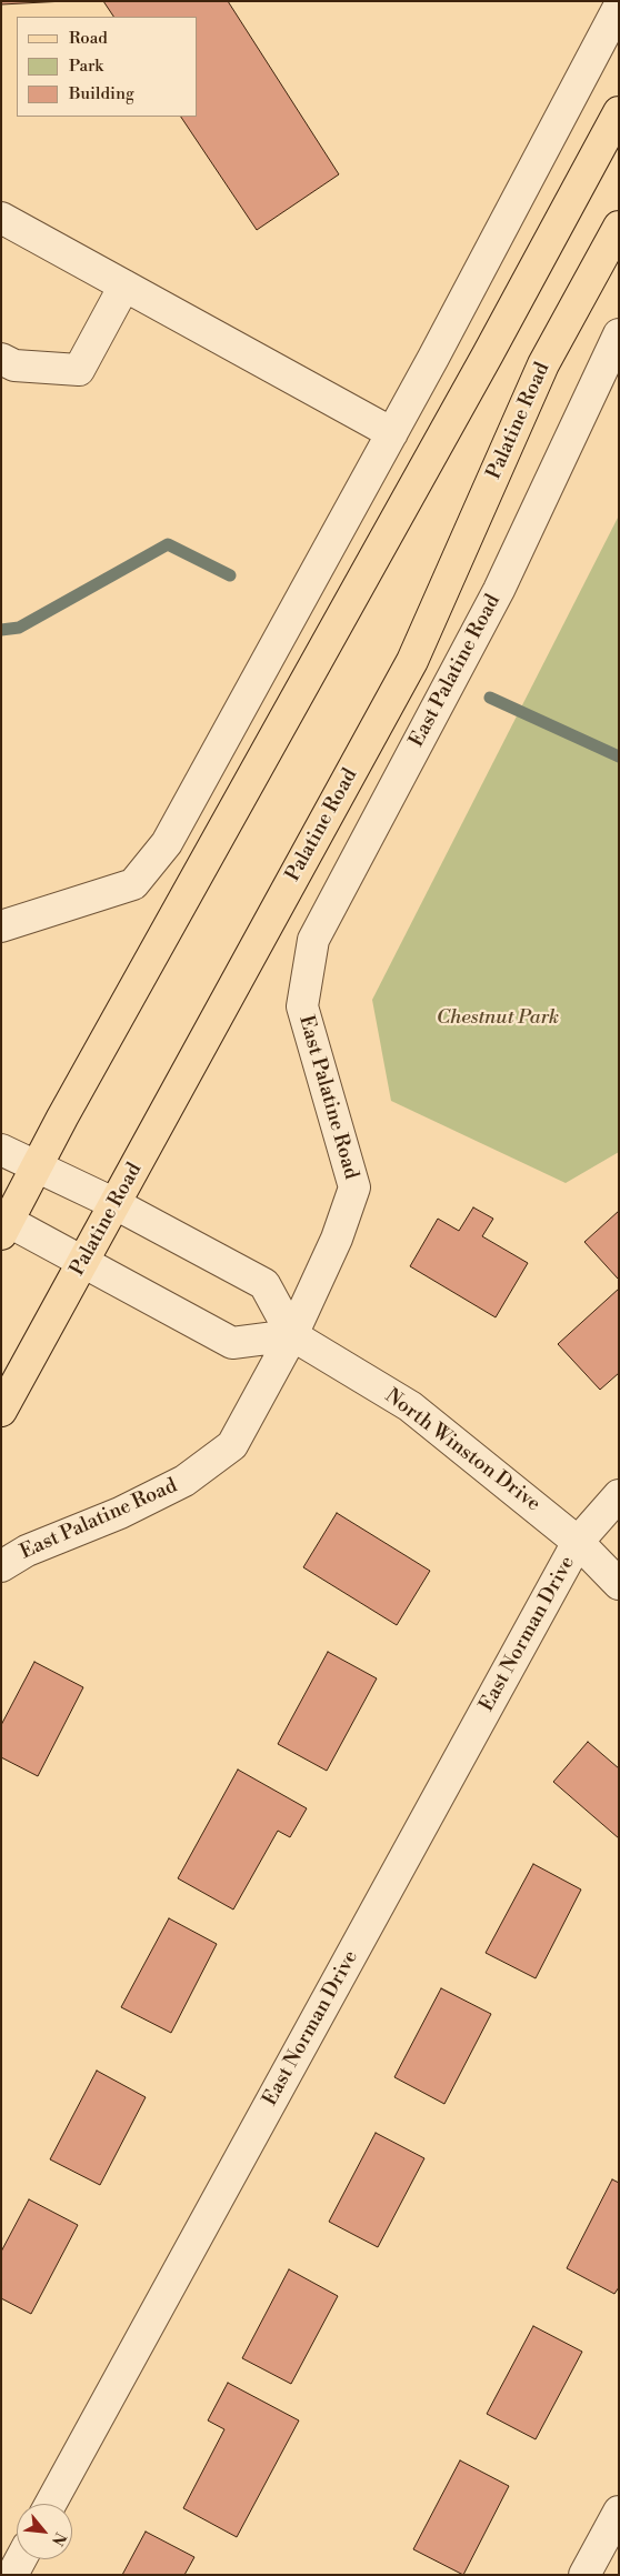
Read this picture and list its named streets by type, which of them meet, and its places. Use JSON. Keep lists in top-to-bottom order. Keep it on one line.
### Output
{"streets":{"main road":["Palatine Road"],"street":["East Palatine Road","North Winston Drive","East Norman Drive"]},"crossings":[["East Palatine Road","North Winston Drive"],["North Winston Drive","East Norman Drive"]],"parks":["Chestnut Park"],"legend":["Road","Park","Building"],"north":"bottom right"}
